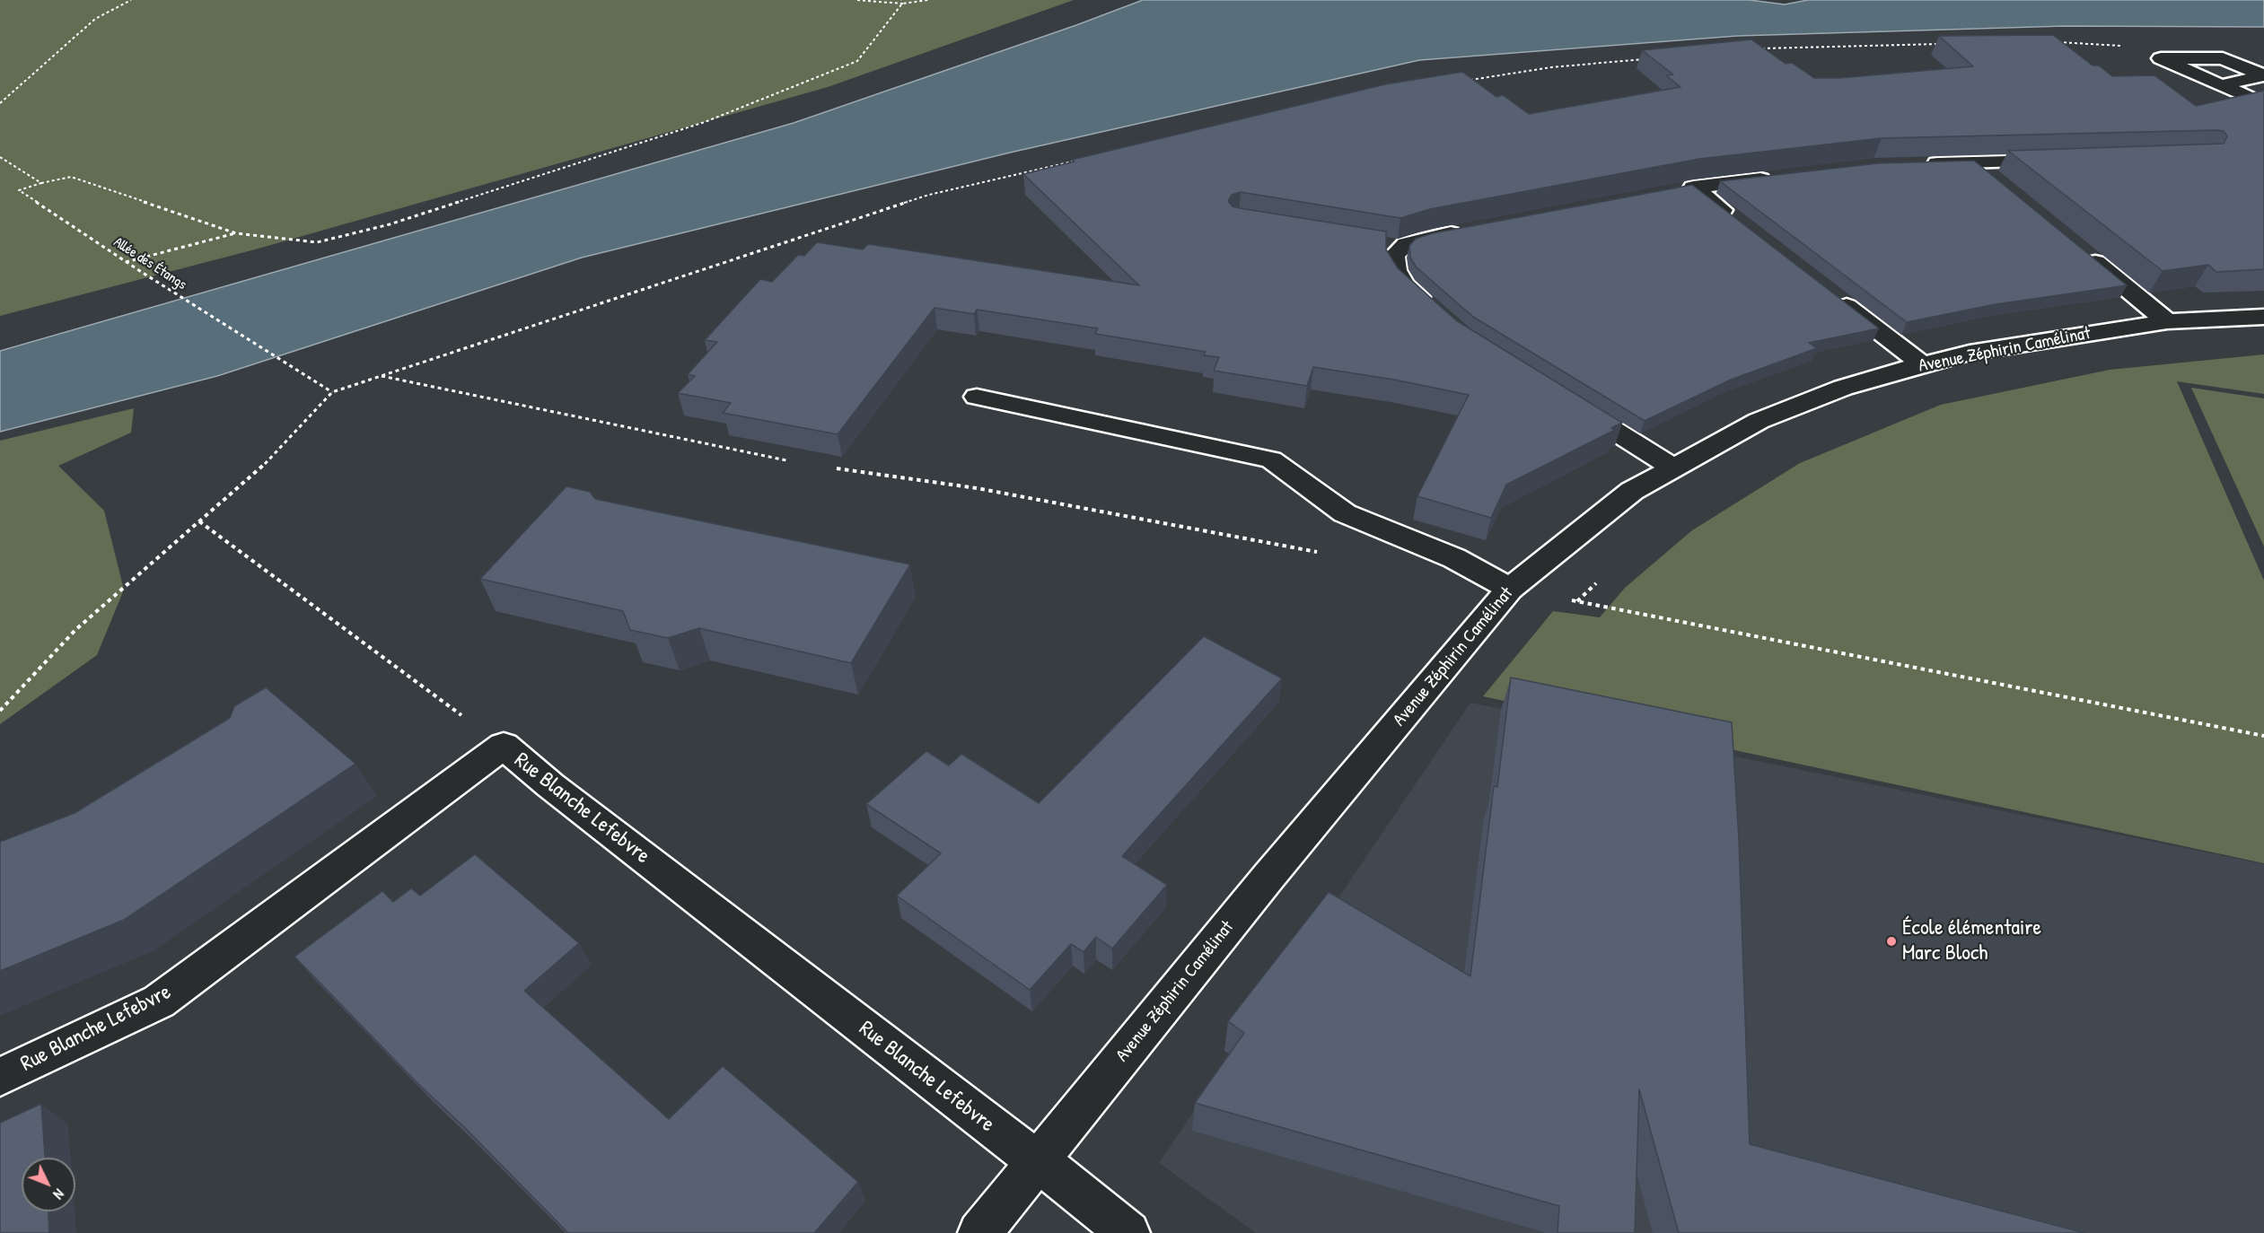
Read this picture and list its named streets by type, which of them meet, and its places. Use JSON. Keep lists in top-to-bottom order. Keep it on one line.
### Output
{"streets":{"street":["Avenue Zéphirin Camélinat","Rue Blanche Lefebvre"],"path":["Allée des Étangs"]},"crossings":[["Avenue Zéphirin Camélinat","Rue Blanche Lefebvre"]],"places":["École élémentaire Marc Bloch"],"north":"bottom right"}
